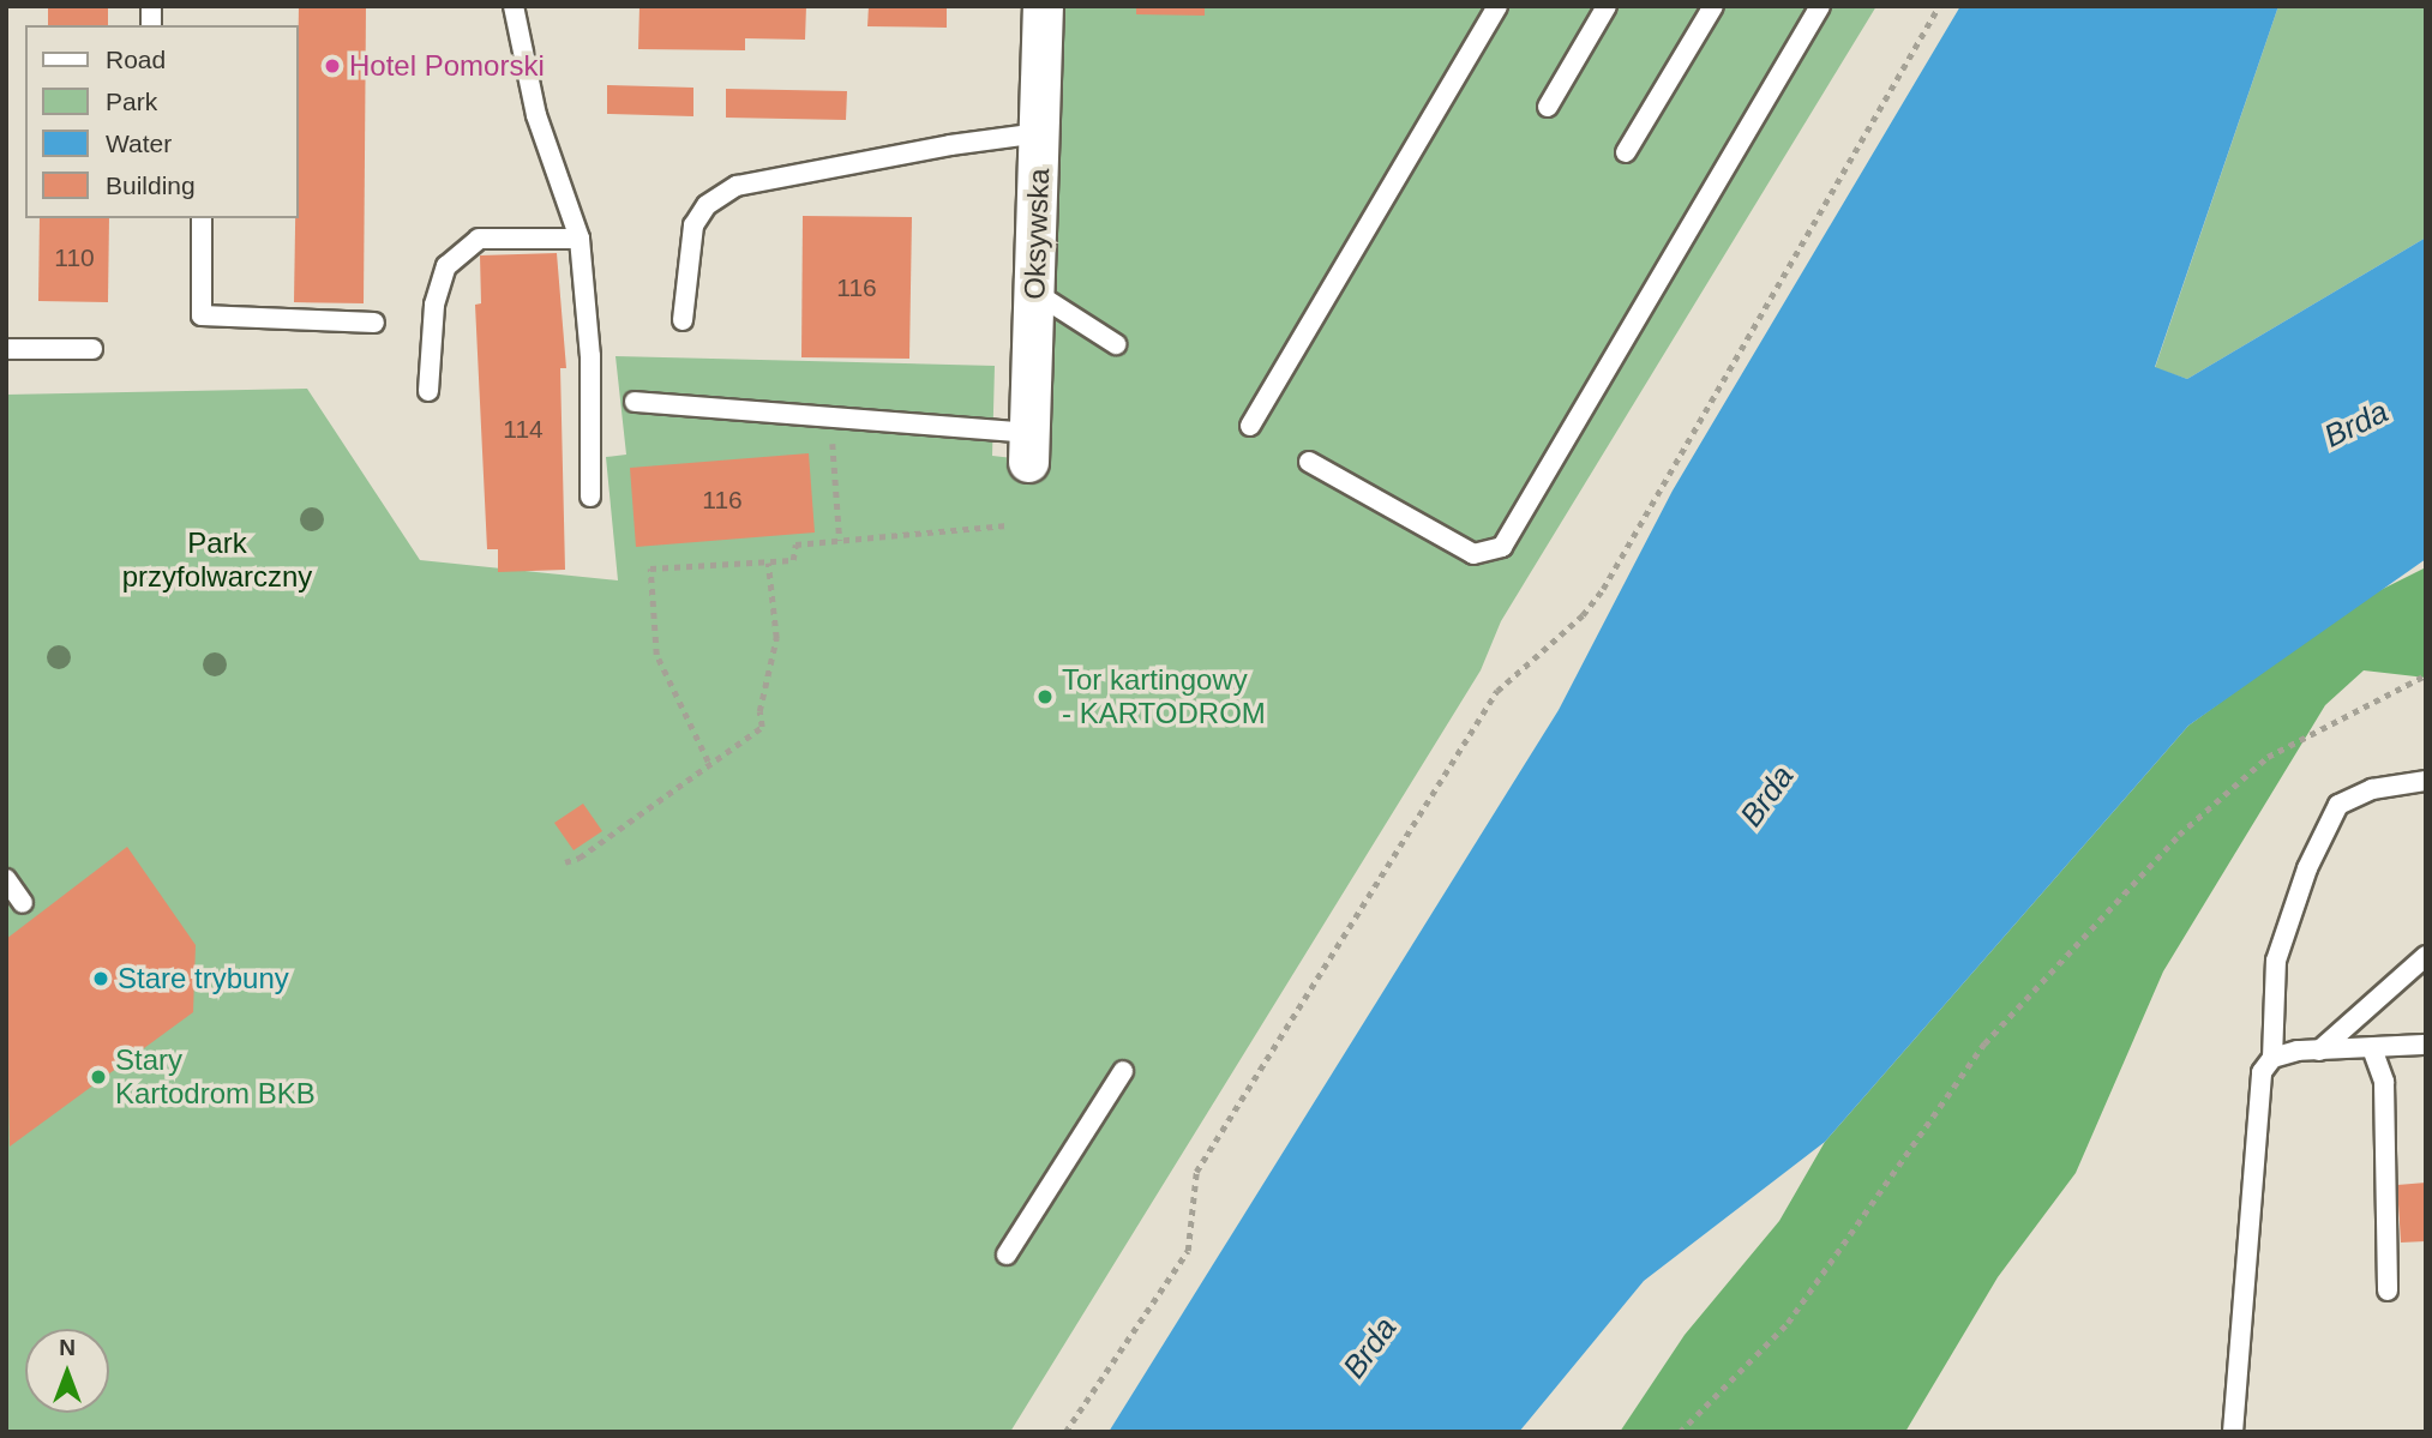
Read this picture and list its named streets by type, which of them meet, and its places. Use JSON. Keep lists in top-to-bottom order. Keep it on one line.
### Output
{"streets":{"street":["Oksywska"]},"water":["Brda"],"parks":["Park przyfolwarczny"],"places":["Hotel Pomorski","Tor kartingowy - KARTODROM","Stare trybuny","Stary Kartodrom BKB"],"house_numbers":["110","116","114","116"],"legend":["Road","Park","Water","Building"],"north":"top"}
